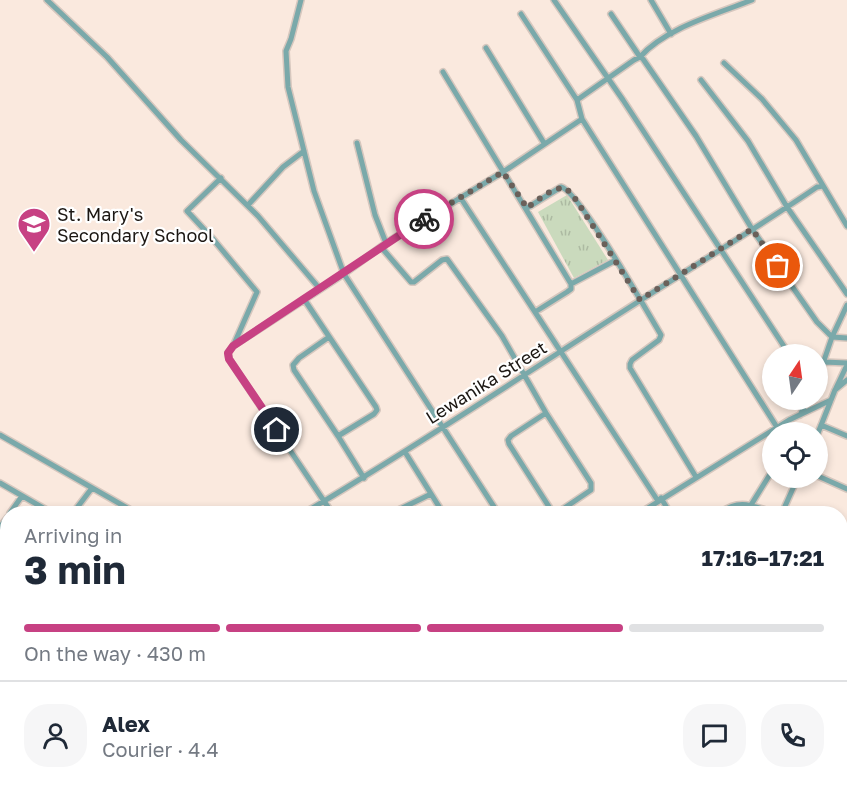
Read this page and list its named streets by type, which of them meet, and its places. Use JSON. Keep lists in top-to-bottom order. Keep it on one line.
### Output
{"streets":{"street":["Lewanika Street"]},"places":{"school or university":["St. Mary's Secondary School"]},"north":"top","page":{"heading":["3 min","Arriving in","17:16–17:21"],"panel":["Alex","Courier · 4.4"],"bar":"On the way · 430 m"}}
